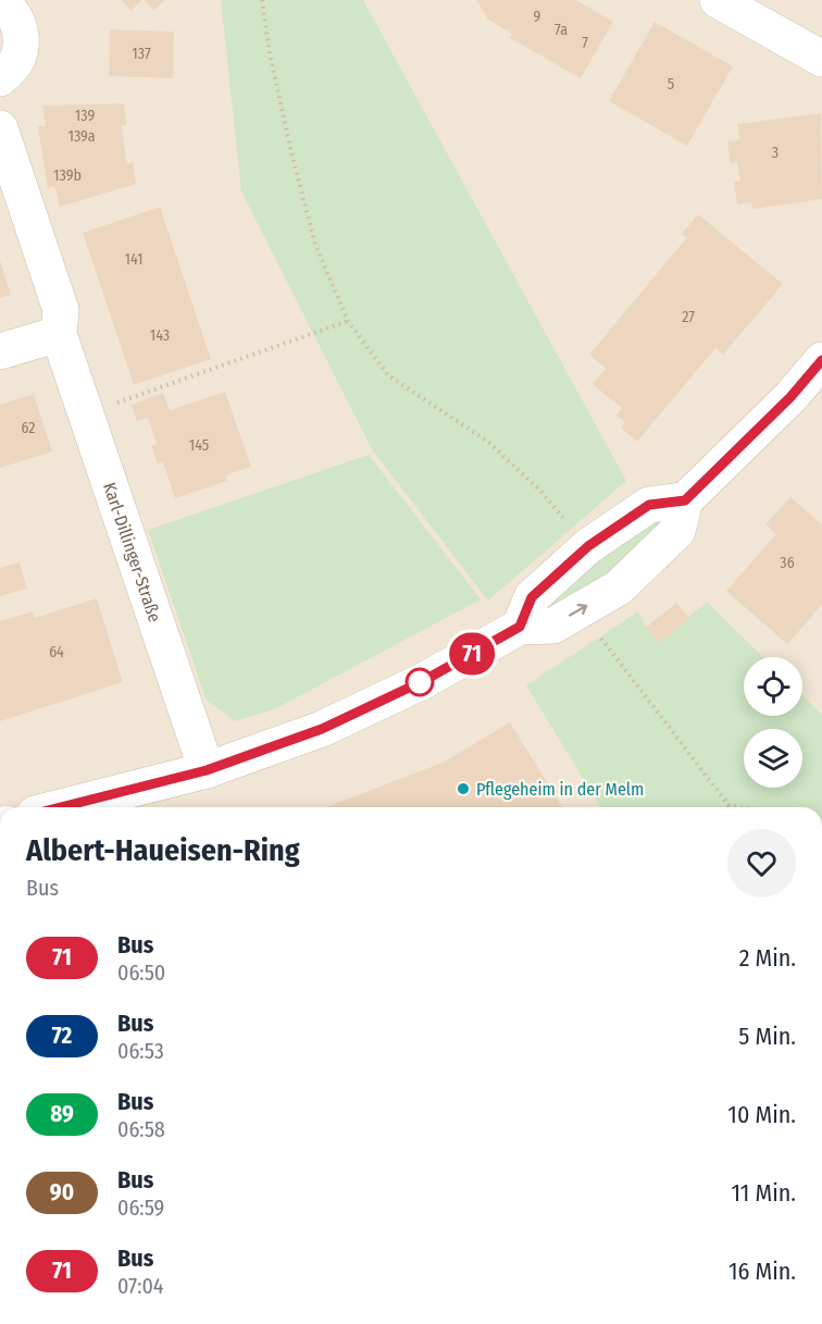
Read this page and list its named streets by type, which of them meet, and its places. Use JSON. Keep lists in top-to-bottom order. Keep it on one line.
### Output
{"streets":{"street":["Karl-Dillinger-Straße"]},"places":["Pflegeheim in der Melm"],"lines":["bus line 71"],"house_numbers":["9","7a","7","137","5","139","139a","3","139b","141","27","143","62","145","36","64"],"page":{"on_map":"71","heading":["Albert-Haueisen-Ring","Bus"],"list":[{"mark":"71","name":"Bus","note":"06:50","value":"2 Min."},{"mark":"72","name":"Bus","note":"06:53","value":"5 Min."},{"mark":"89","name":"Bus","note":"06:58","value":"10 Min."},{"mark":"90","name":"Bus","note":"06:59","value":"11 Min."},{"mark":"71","name":"Bus","note":"07:04","value":"16 Min."}]}}
